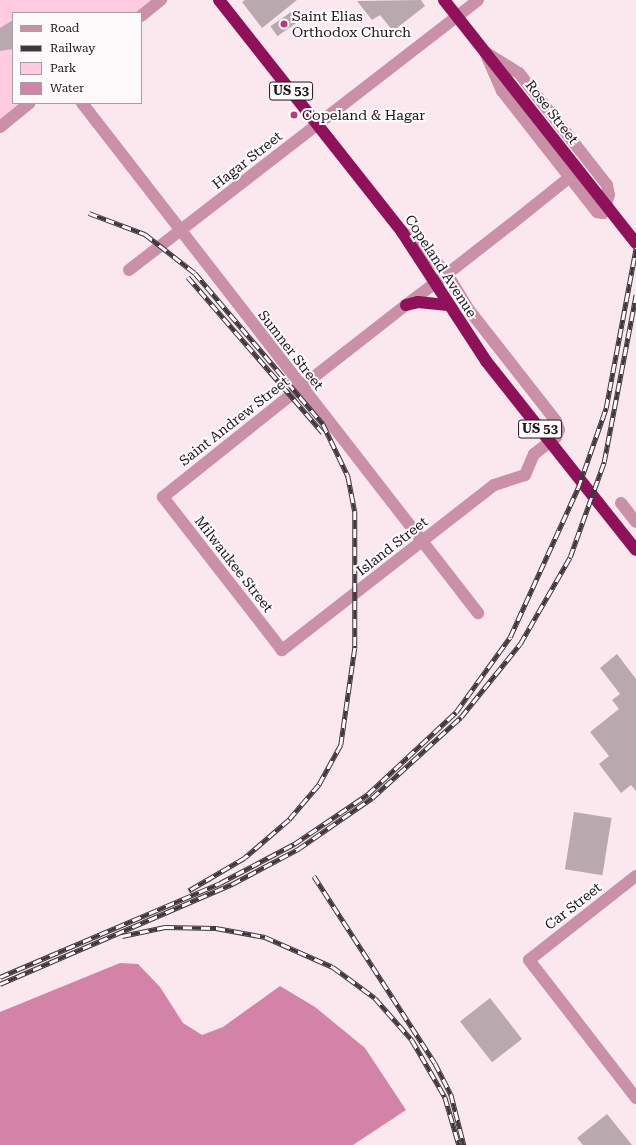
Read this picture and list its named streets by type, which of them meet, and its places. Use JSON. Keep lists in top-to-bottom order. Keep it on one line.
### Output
{"streets":{"highway":["US 53","Rose Street","Copeland Avenue"],"street":["Hagar Street","Sumner Street","Saint Andrew Street","Island Street","Milwaukee Street","Car Street"]},"crossings":[["Rose Street","Hagar Street"],["Hagar Street","Copeland Avenue"],["Hagar Street","Sumner Street"],["Copeland Avenue","Saint Andrew Street"],["Sumner Street","Saint Andrew Street"],["Sumner Street","Island Street"],["Saint Andrew Street","Island Street"],["Saint Andrew Street","Milwaukee Street"],["Island Street","Milwaukee Street"]],"places":["Saint Elias Orthodox Church","Copeland & Hagar"],"legend":["Road","Railway","Park","Water"]}
